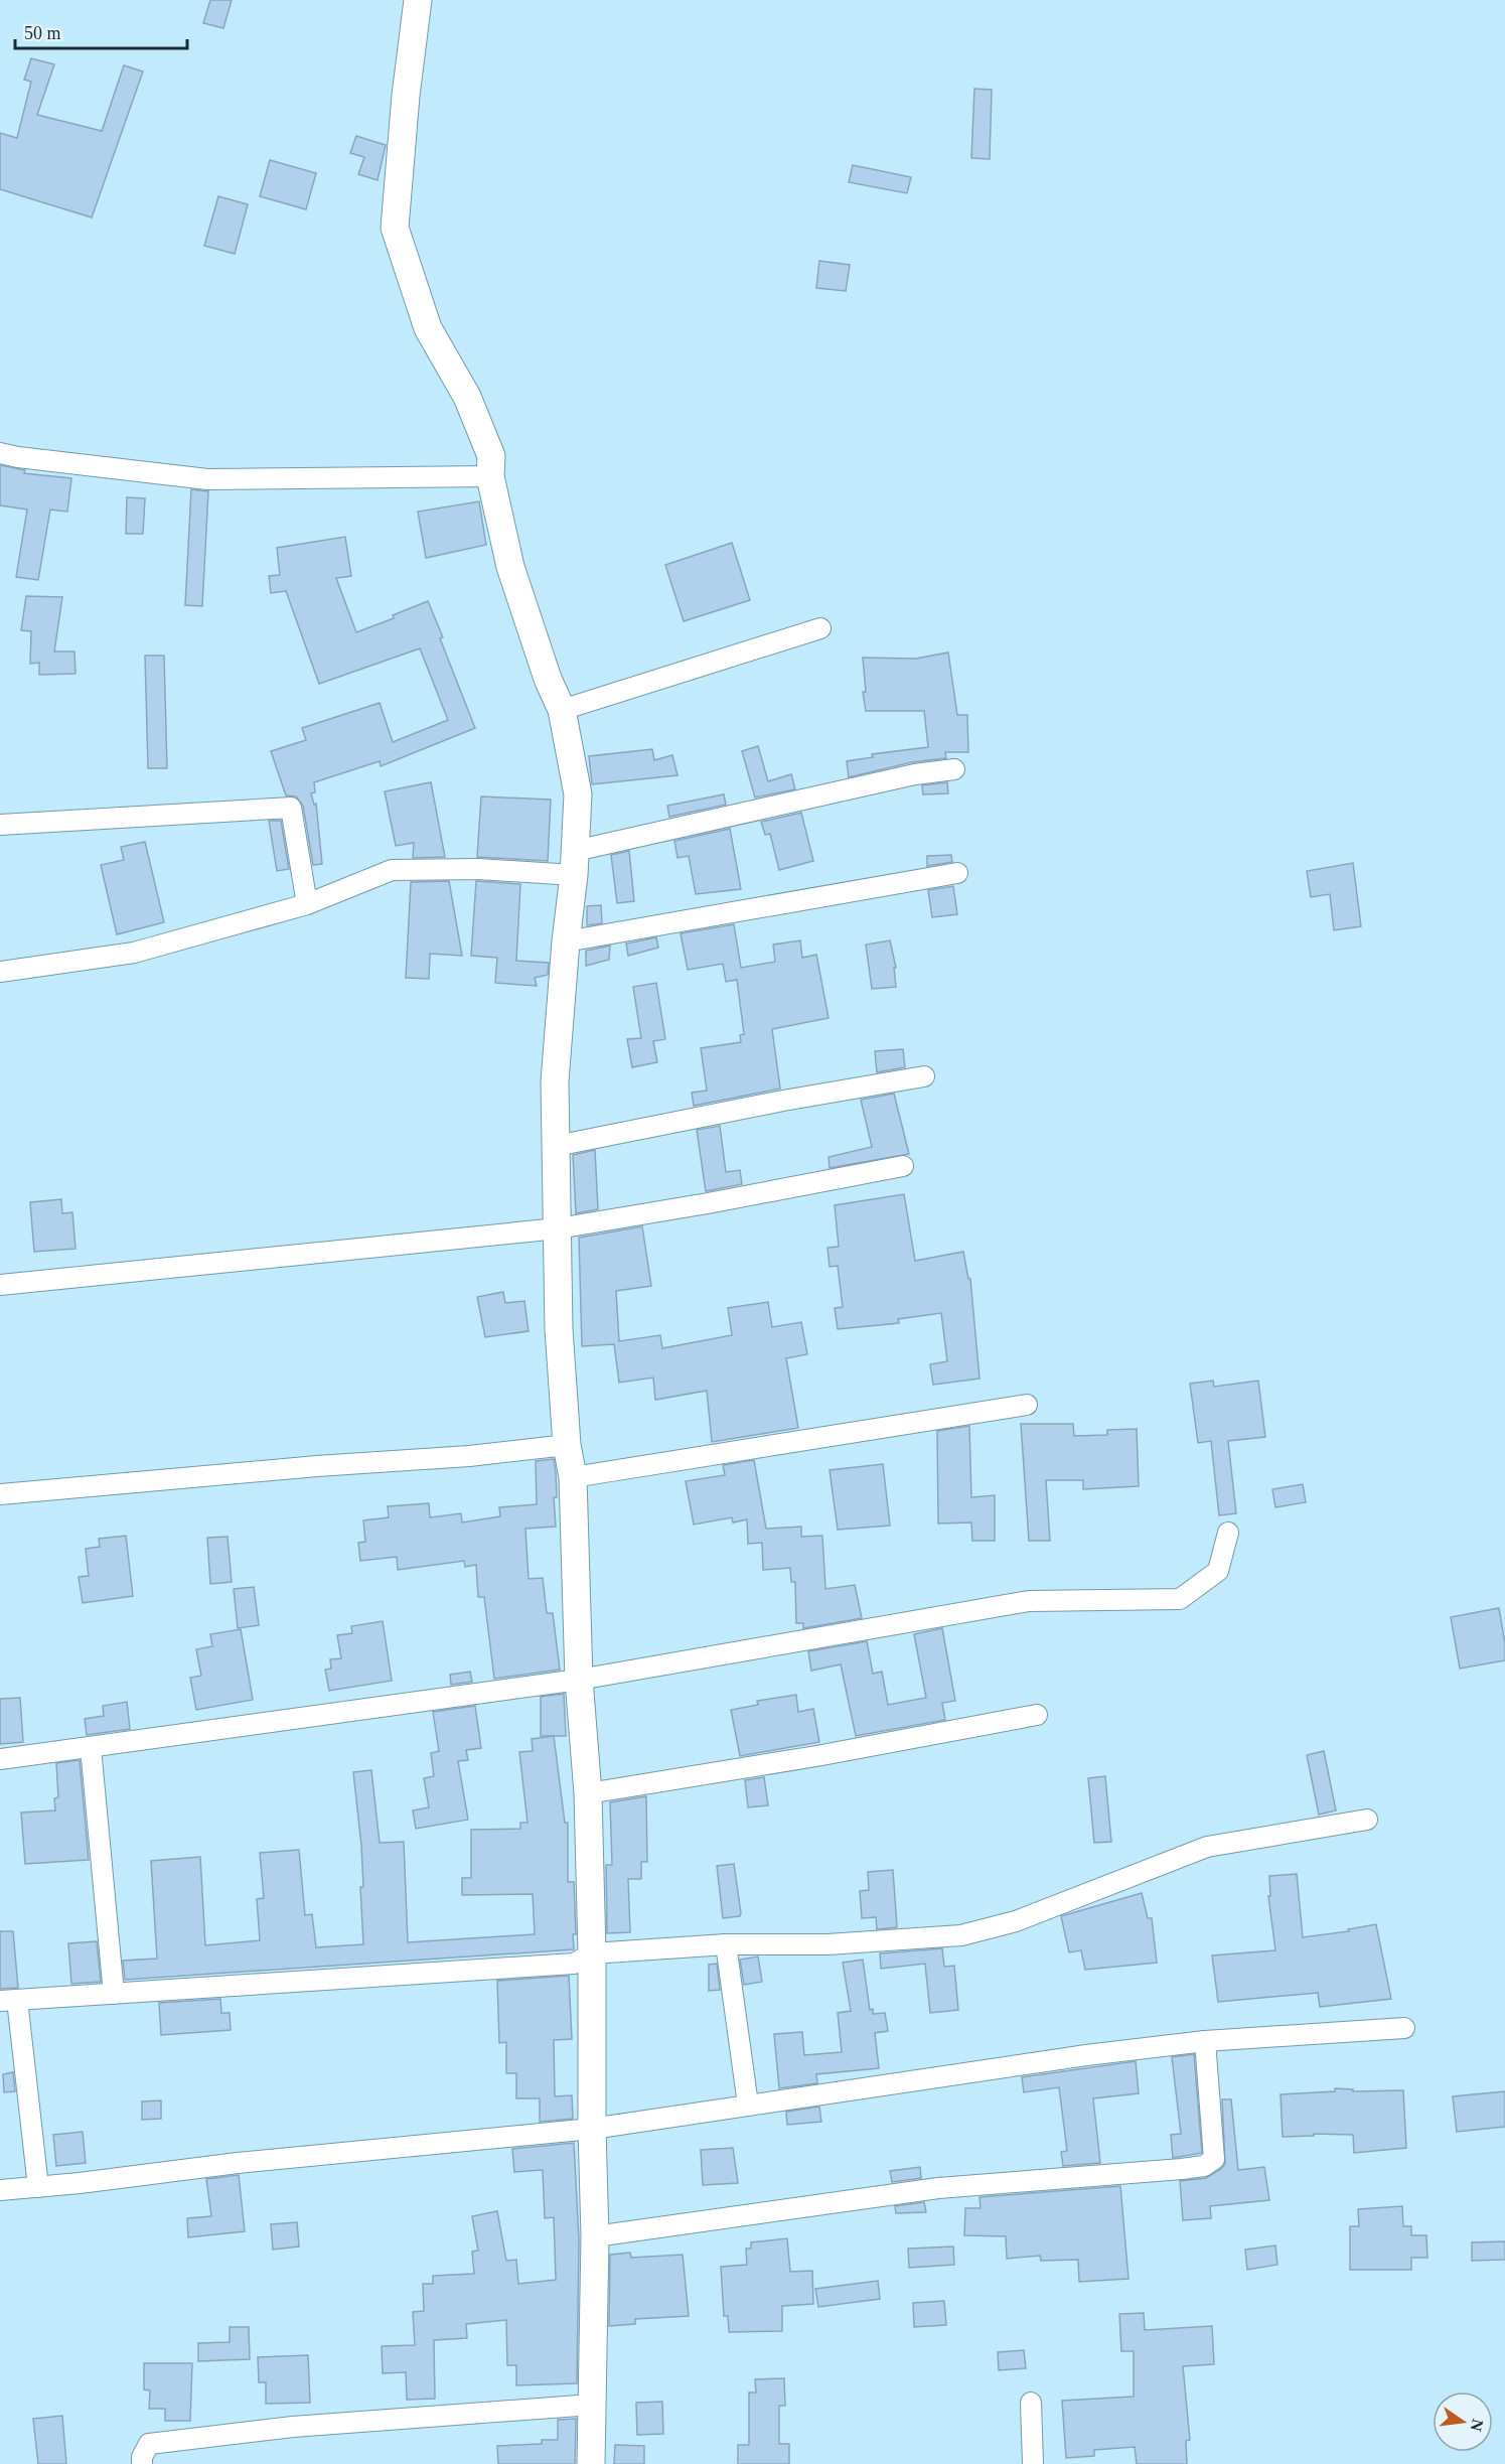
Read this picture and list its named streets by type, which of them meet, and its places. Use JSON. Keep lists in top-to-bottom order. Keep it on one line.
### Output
{"scale_bar":"50 m","north":"right"}
